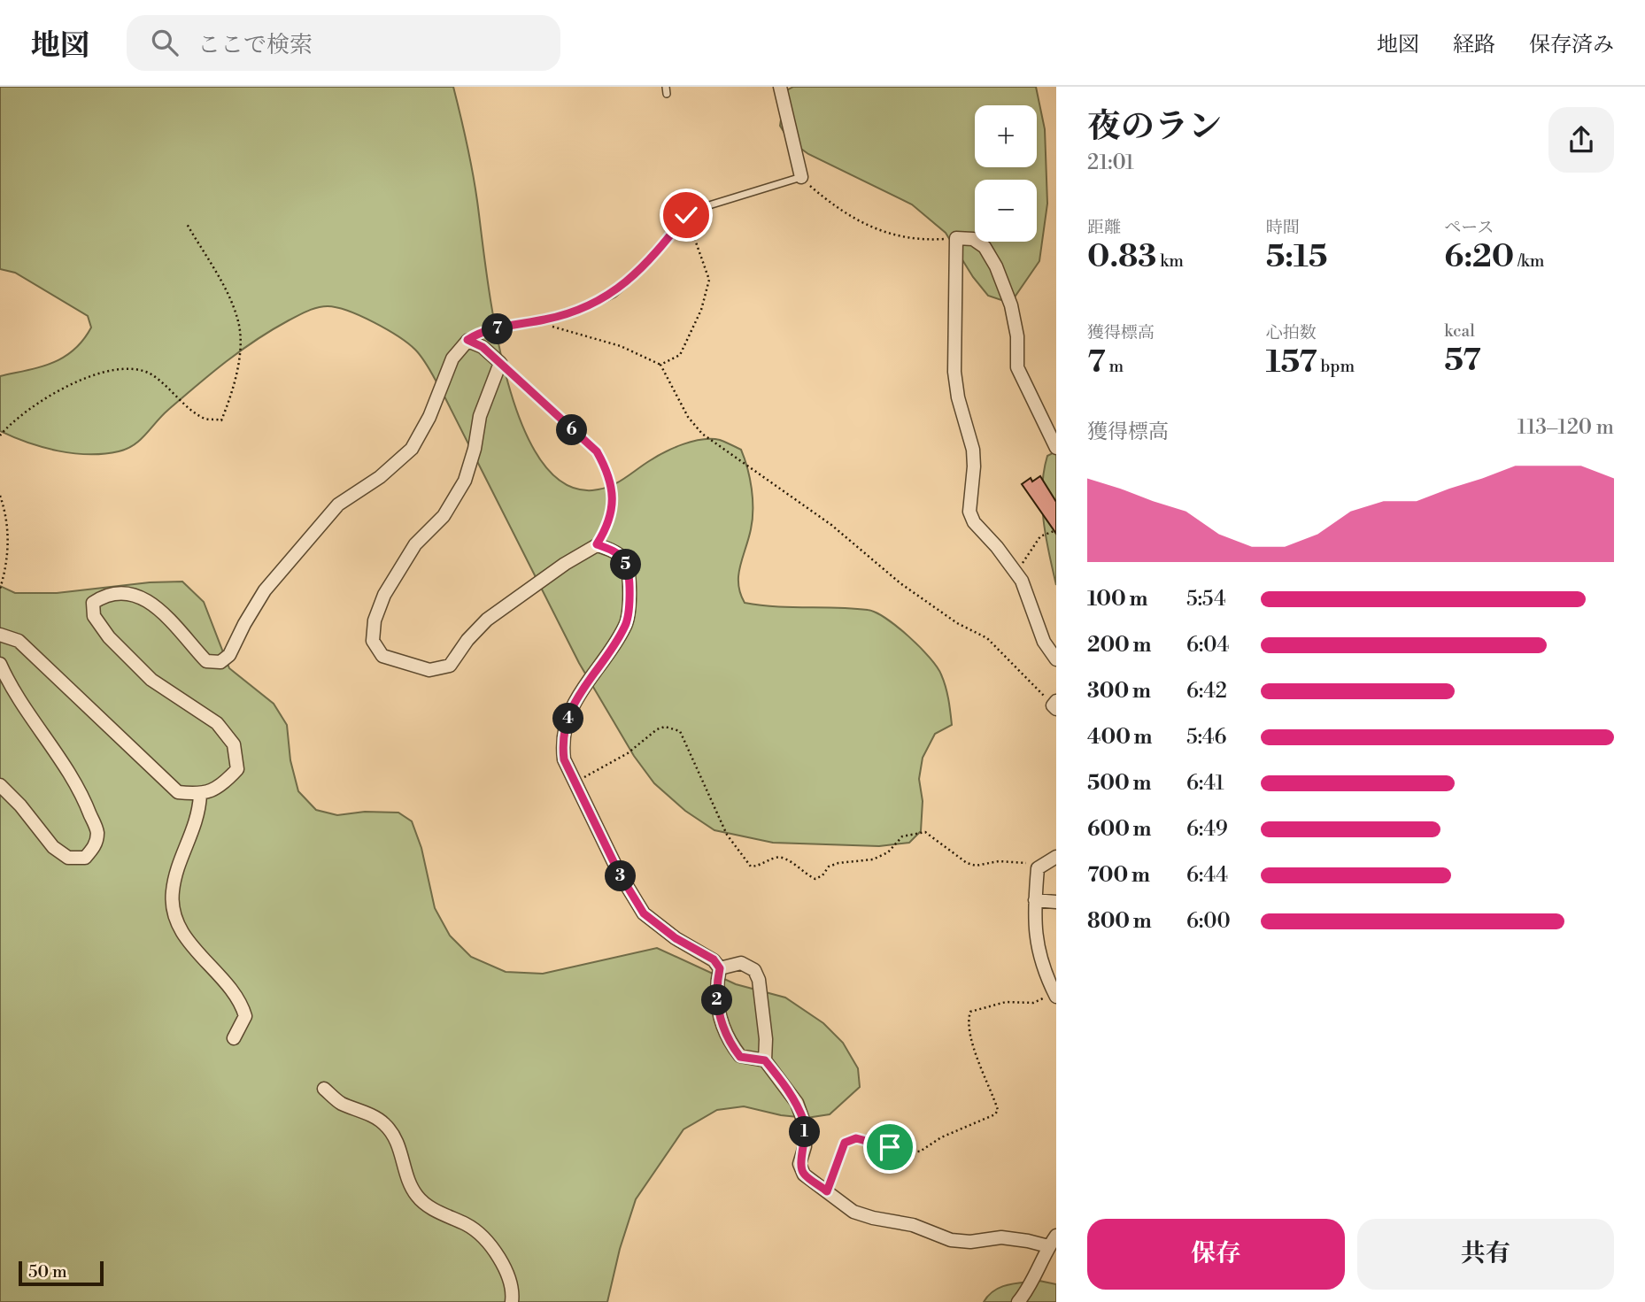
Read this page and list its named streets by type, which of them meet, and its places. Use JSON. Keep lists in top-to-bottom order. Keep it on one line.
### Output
{"scale_bar":"50 m","page":{"header":"地図","search":"ここで検索","nav":["地図","経路","保存済み"],"heading":["夜のラン","21:01"],"map_buttons":["+","−"],"stats":[["距離","0.83 km"],["時間","5:15"],["ペース","6:20 /km"],["獲得標高","7 m"],["心拍数","157 bpm"],["kcal","57"]],"pins":["7","6","5","4","3","2","1"],"chart":["獲得標高","113–120 m"],"list":[{"name":"100 m","note":"5:54"},{"name":"200 m","note":"6:04"},{"name":"300 m","note":"6:42"},{"name":"400 m","note":"5:46"},{"name":"500 m","note":"6:41"},{"name":"600 m","note":"6:49"},{"name":"700 m","note":"6:44"},{"name":"800 m","note":"6:00"}],"buttons":["保存","共有"],"scale":"50 m"}}
